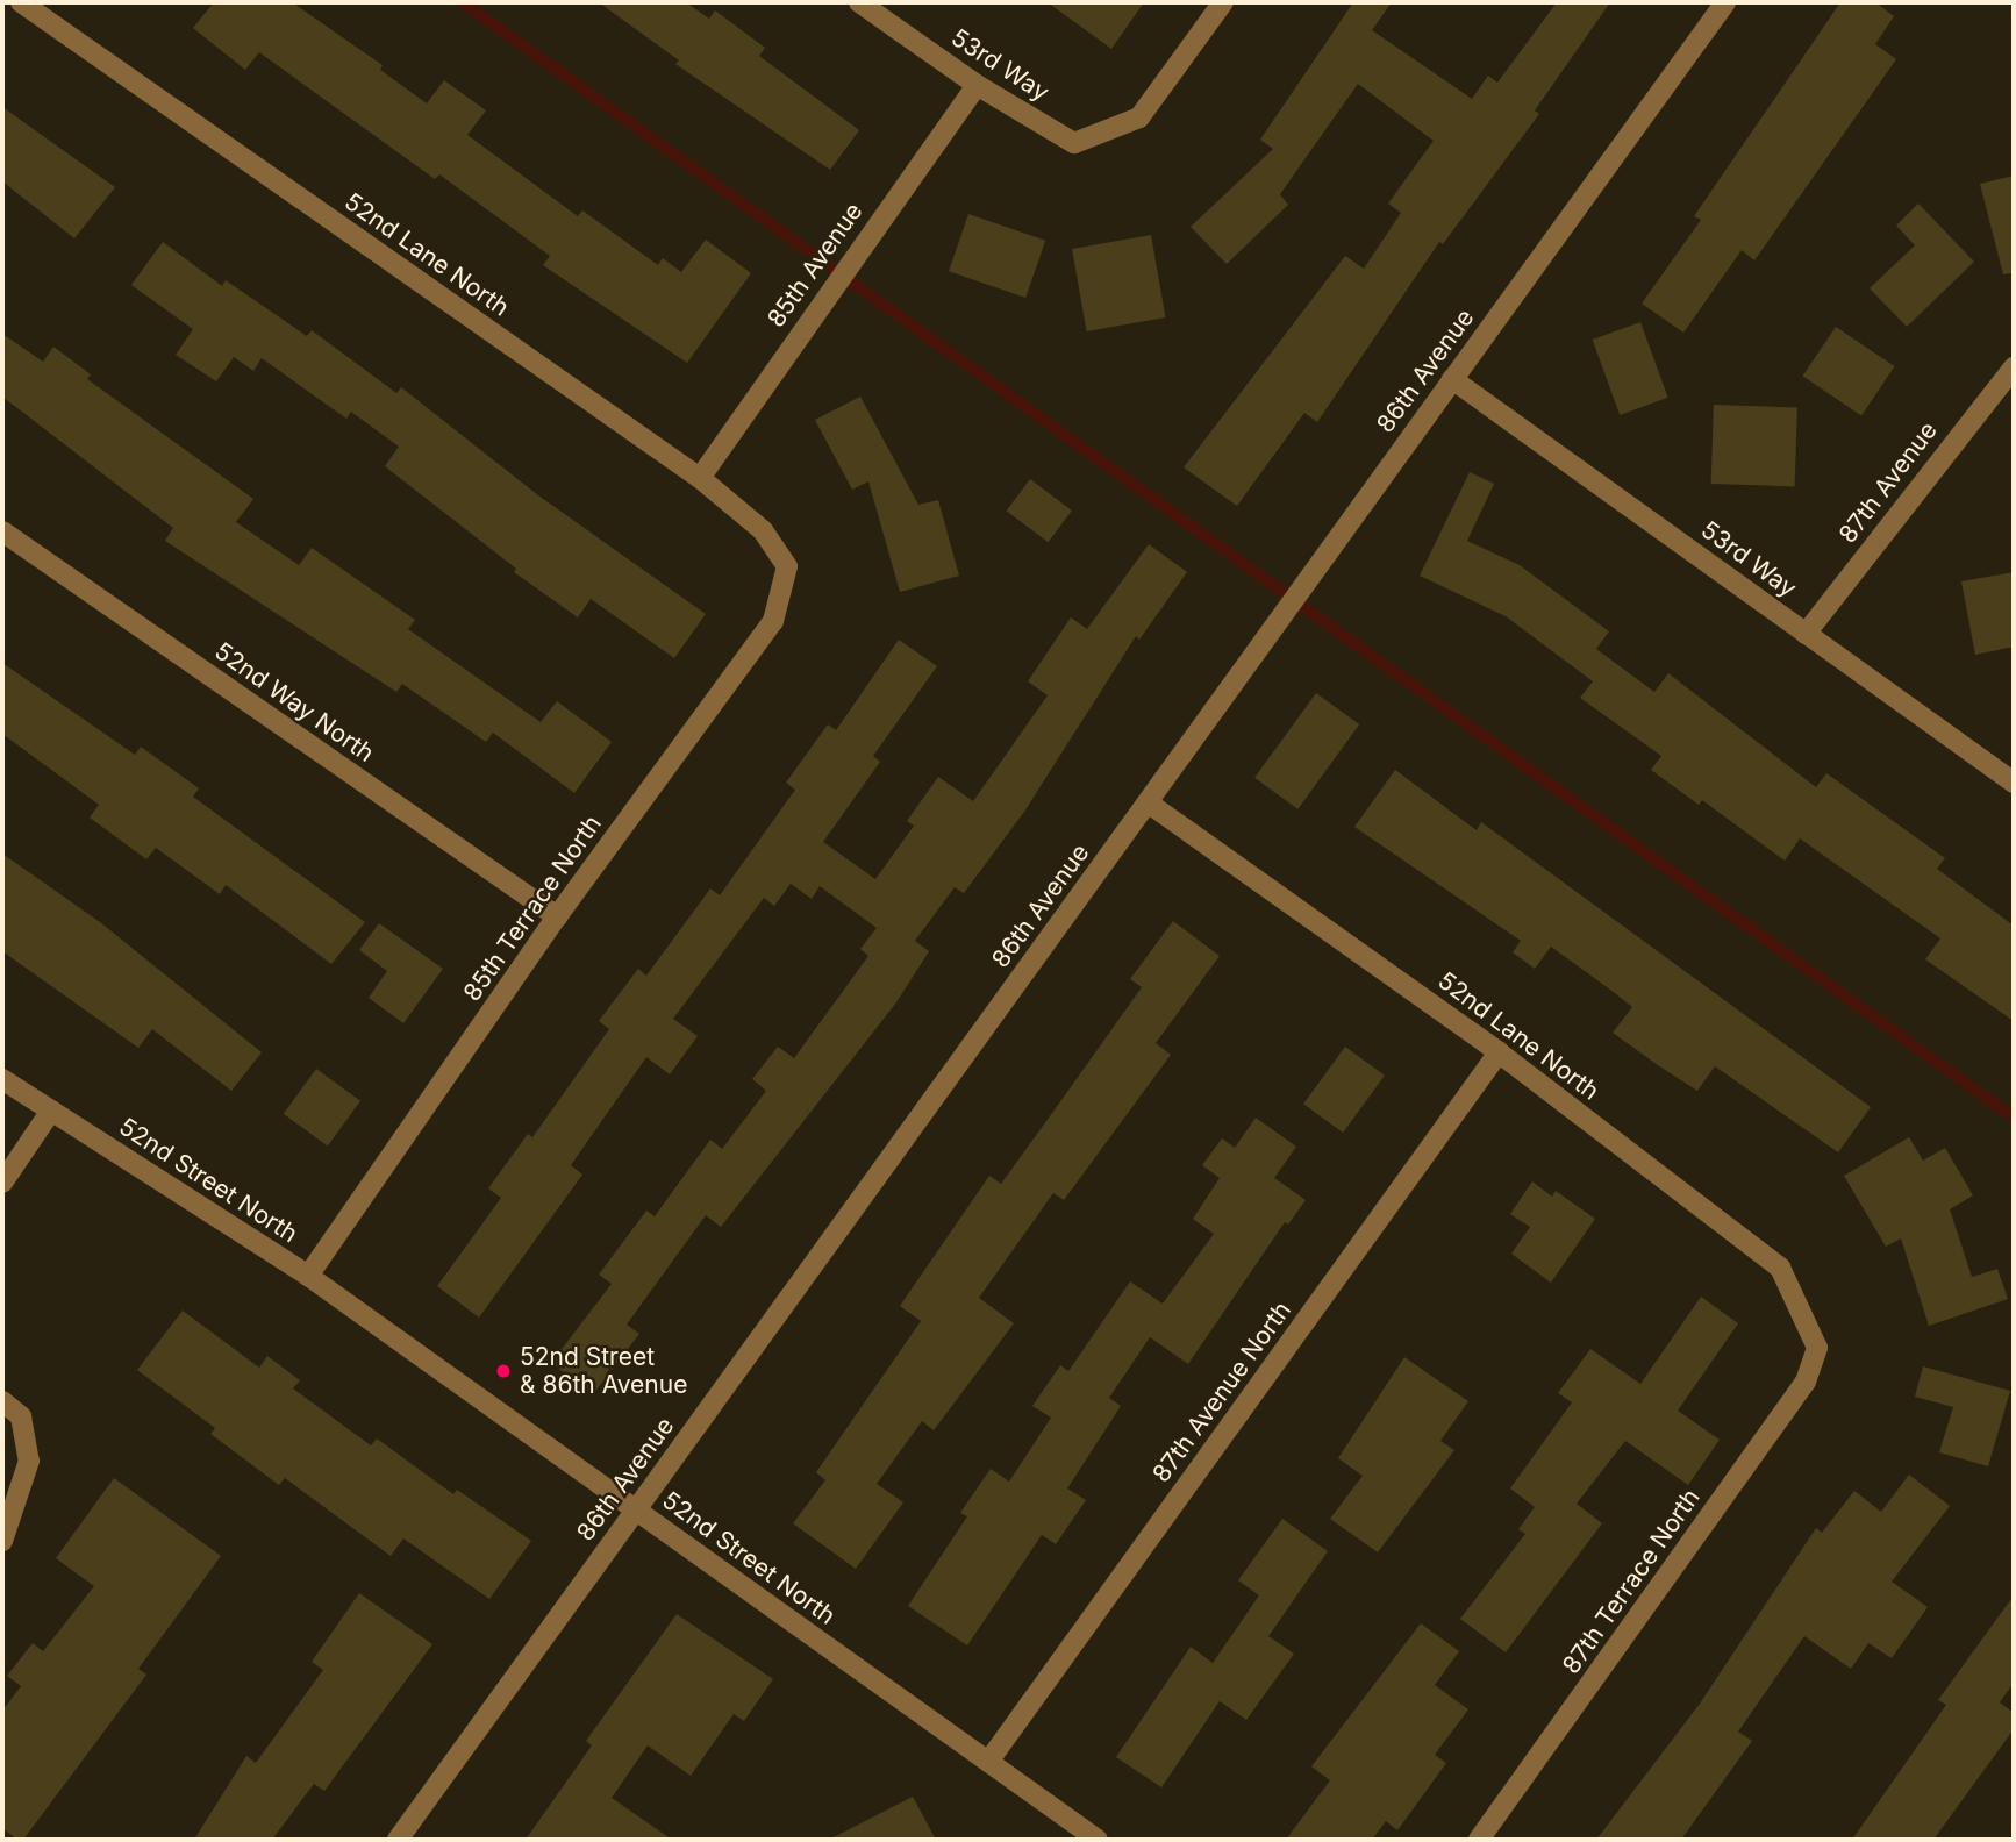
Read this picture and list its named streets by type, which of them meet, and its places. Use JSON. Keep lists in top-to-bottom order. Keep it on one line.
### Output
{"streets":{"street":["53rd Way","52nd Lane North","85th Avenue","86th Avenue","87th Avenue","52nd Way North","85th Terrace North","52nd Street North","87th Avenue North","87th Terrace North"]},"crossings":[["53rd Way","85th Avenue"],["53rd Way","86th Avenue"],["53rd Way","87th Avenue"],["52nd Lane North","85th Avenue"],["52nd Lane North","86th Avenue"],["52nd Lane North","85th Terrace North"],["52nd Lane North","87th Avenue North"],["52nd Lane North","87th Terrace North"],["86th Avenue","52nd Street North"],["52nd Way North","85th Terrace North"],["85th Terrace North","52nd Street North"],["52nd Street North","87th Avenue North"]],"places":["52nd Street & 86th Avenue"]}
